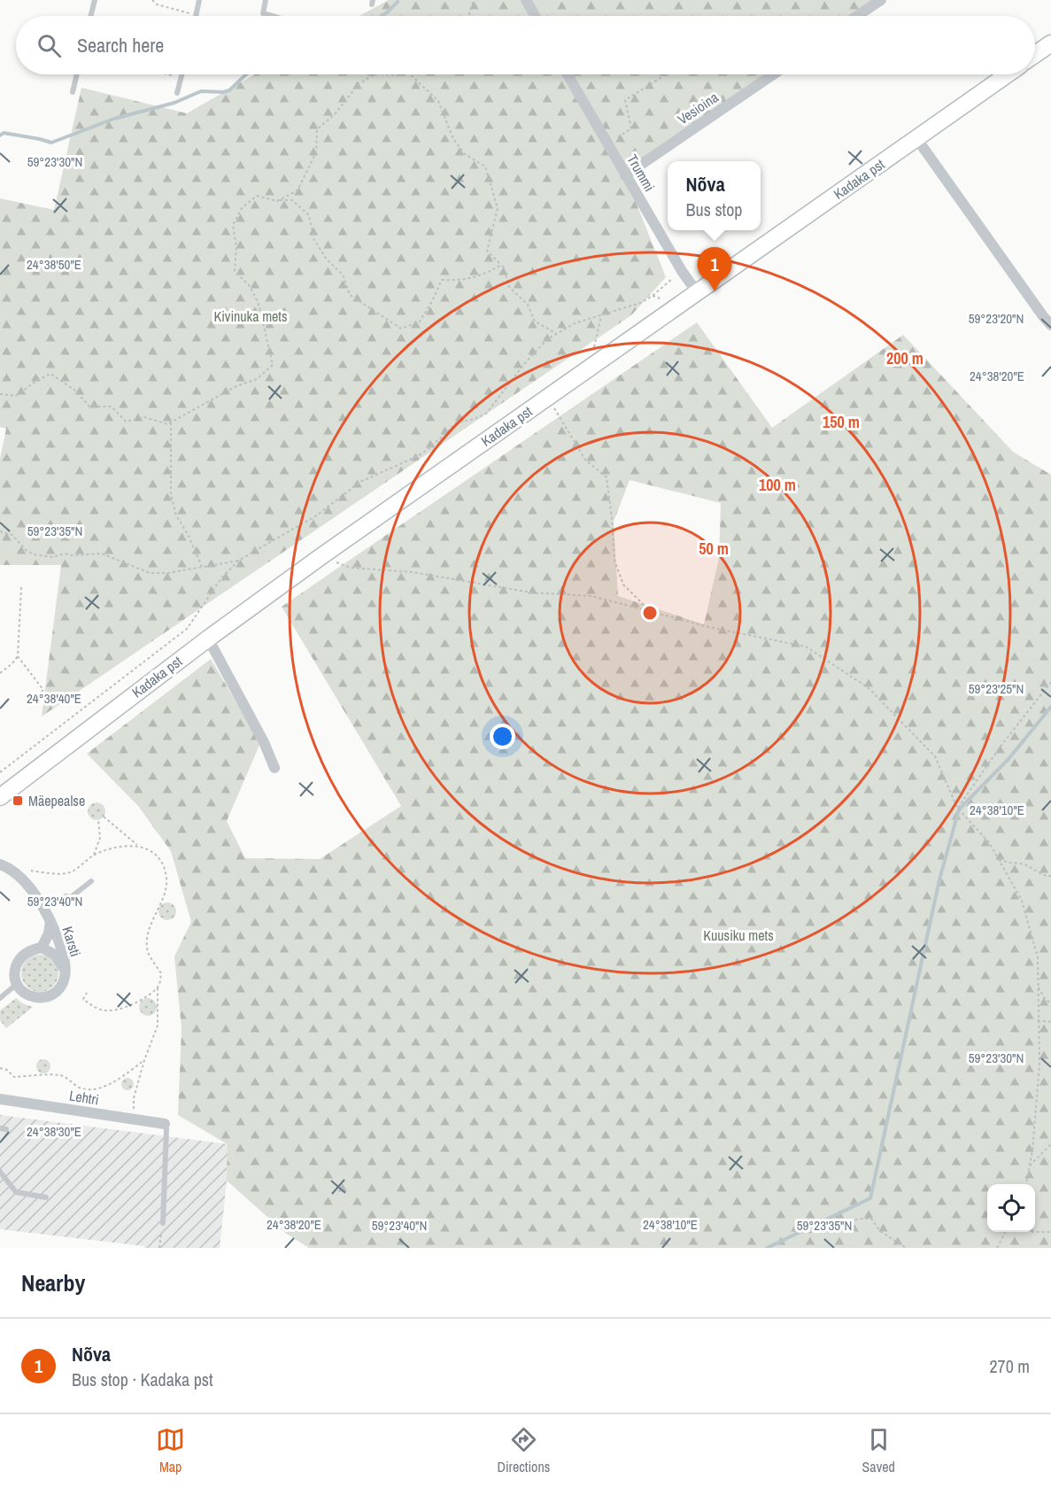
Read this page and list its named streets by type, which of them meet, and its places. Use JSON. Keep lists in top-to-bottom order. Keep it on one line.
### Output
{"streets":{"main road":["Kadaka pst"],"street":["Vesioina","Trummi","Karsti","Lehtri"]},"crossings":[["Vesioina","Trummi"],["Trummi","Kadaka pst"]],"parks":["Kivinuka mets","Kuusiku mets"],"places":{"transit":["Mäepealse"]},"page":{"search":"Search here","popup":["Nõva","Bus stop"],"pins":"1","heading":"Nearby","list":[{"mark":"1","name":"Nõva","note":"Bus stop · Kadaka pst","value":"270 m"}],"nav":["Map","Directions","Saved"]},"coordinates":["59°23'30\"N","24°38'50\"E","59°23'20\"N","24°38'20\"E","59°23'35\"N","59°23'25\"N","24°38'40\"E","24°38'10\"E","59°23'40\"N","24°38'30\"E"],"rings":["200 m","150 m","100 m","50 m"]}
